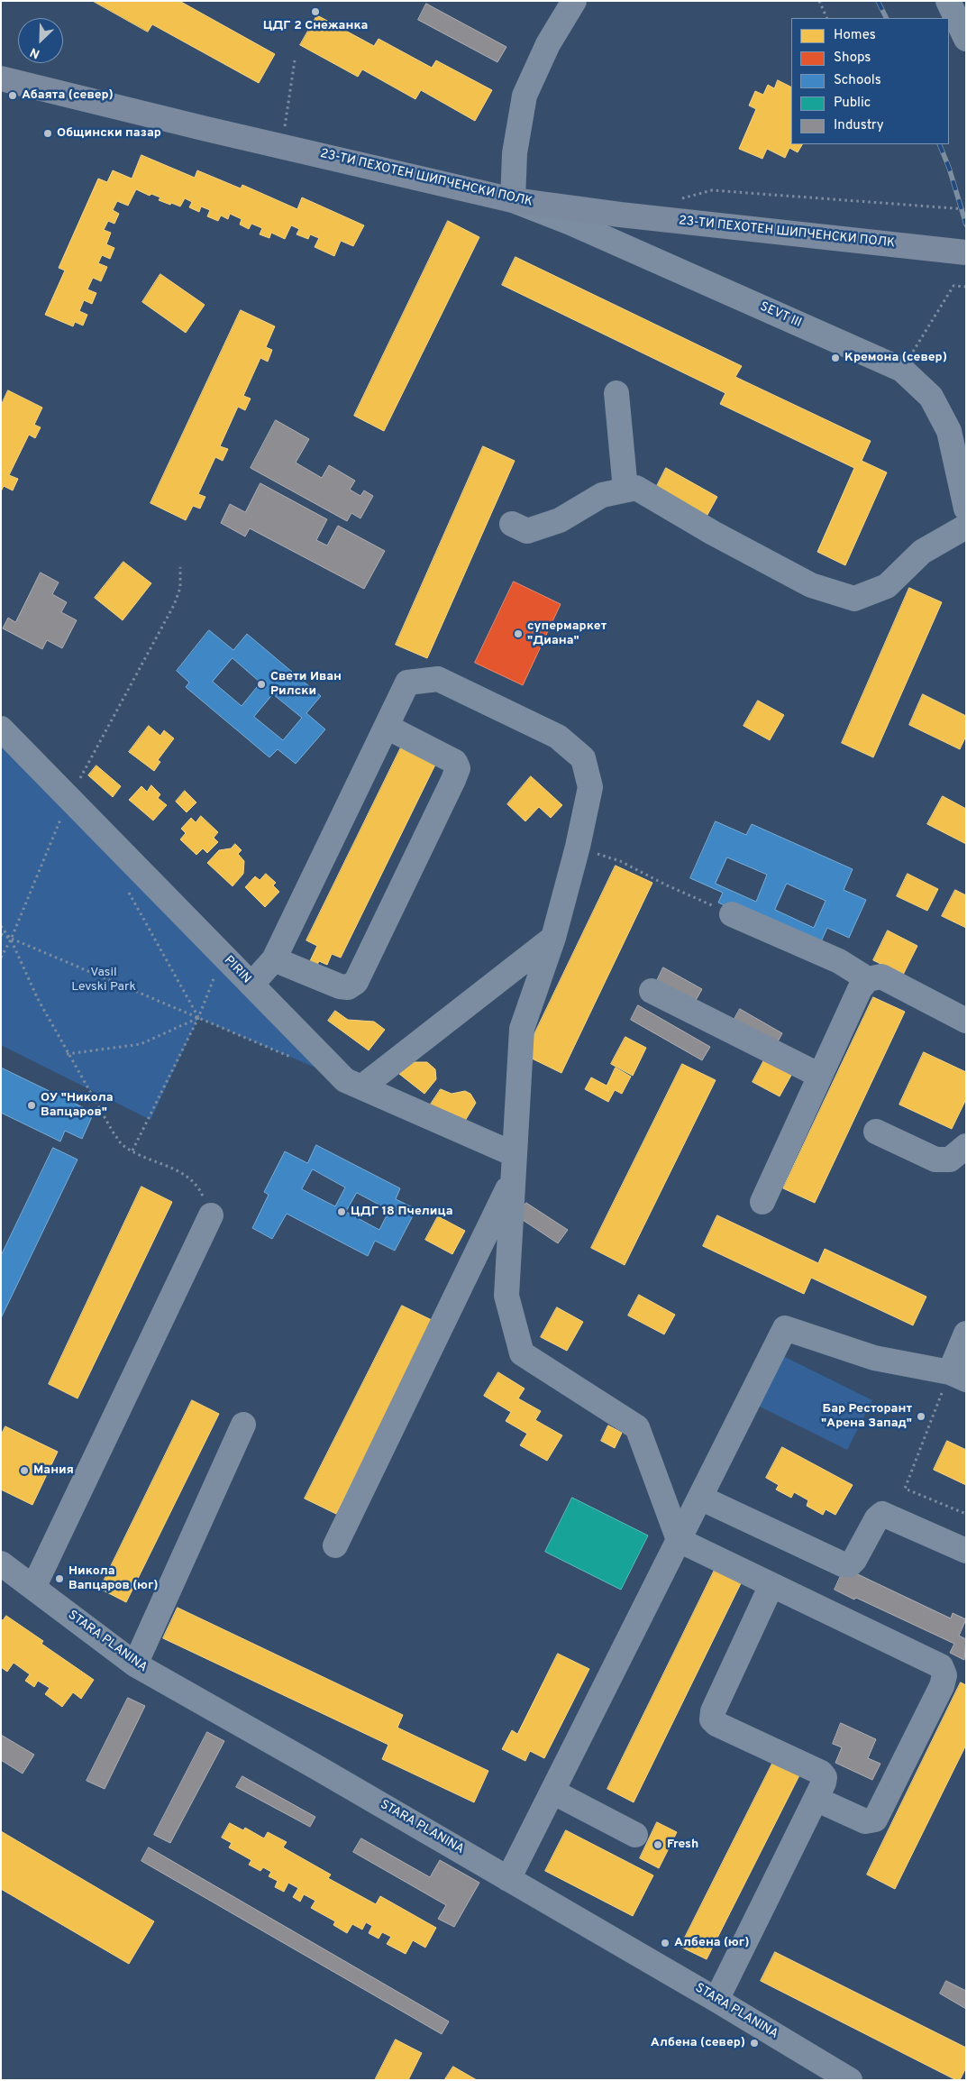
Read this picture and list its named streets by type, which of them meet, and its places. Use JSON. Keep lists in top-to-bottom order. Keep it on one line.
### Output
{"streets":{"main road":["23-ТИ ПЕХОТЕН ШИПЧЕНСКИ ПОЛК"],"street":["SEVT III","PIRIN","STARA PLANINA"]},"crossings":[["23-ТИ ПЕХОТЕН ШИПЧЕНСКИ ПОЛК","SEVT III"]],"parks":["Vasil Levski Park"],"places":["ЦДГ 2 Снежанка","Абаята (север)","Общински пазар","Кремона (север)","супермаркет \"Диана\"","Свети Иван Рилски","ОУ \"Никола Вапцаров\"","ЦДГ 18 Пчелица","Бар Ресторант \"Арена Запад\"","Мания","Никола Вапцаров (юг)","Fresh","Албена (юг)","Албена (север)"],"legend":["Homes","Shops","Schools","Public","Industry"],"north":"bottom left"}
